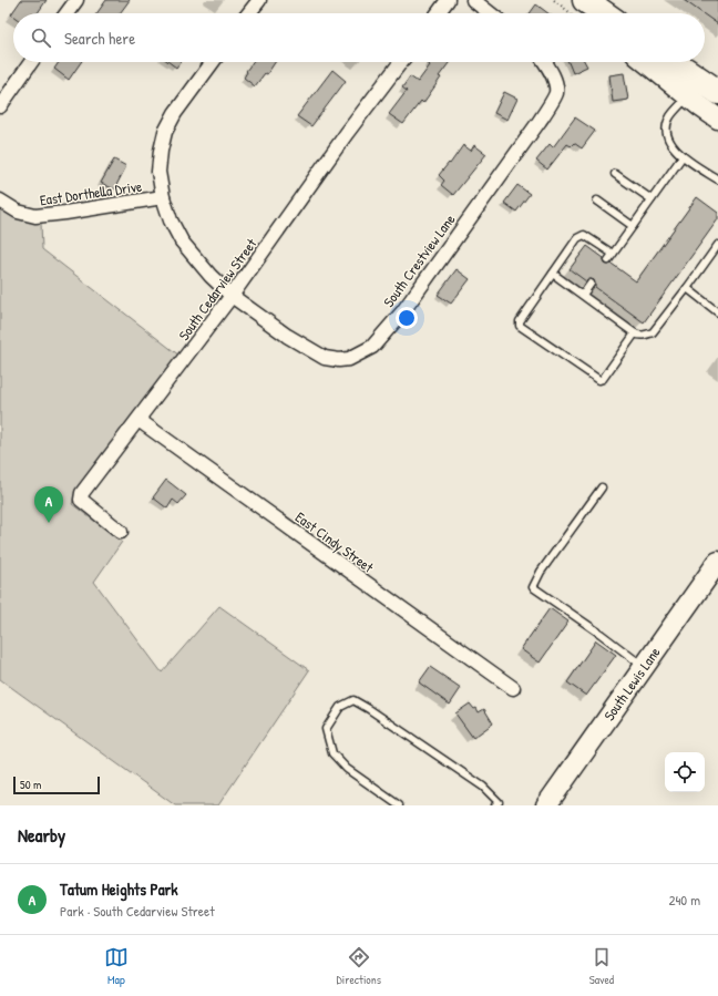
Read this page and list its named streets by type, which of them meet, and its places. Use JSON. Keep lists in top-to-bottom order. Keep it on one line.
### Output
{"streets":{"street":["East Dorthella Drive","South Crestview Lane","South Cedarview Street","East Cindy Street","South Lewis Lane"]},"crossings":[["East Dorthella Drive","South Crestview Lane"],["South Crestview Lane","South Cedarview Street"],["South Cedarview Street","East Cindy Street"]],"scale_bar":"50 m","page":{"search":"Search here","pins":"A","scale":"50 m","heading":"Nearby","list":[{"mark":"A","name":"Tatum Heights Park","note":"Park · South Cedarview Street","value":"240 m"}],"nav":["Map","Directions","Saved"]}}
